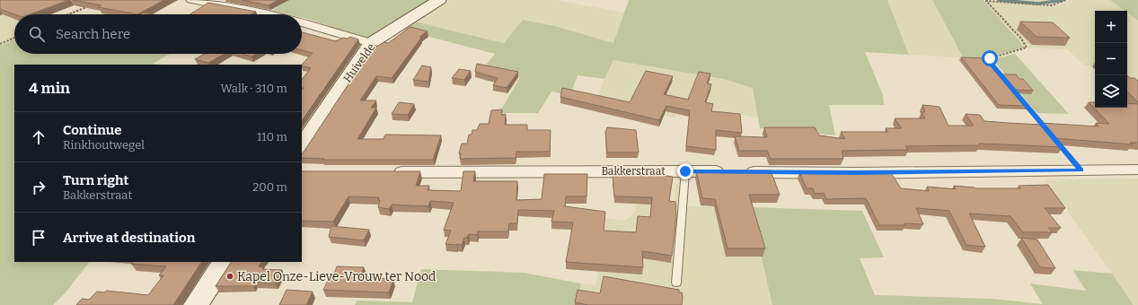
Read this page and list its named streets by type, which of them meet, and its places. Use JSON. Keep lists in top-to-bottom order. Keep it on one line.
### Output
{"streets":{"street":["Huivelde","Bakkerstraat"]},"places":["Kapel Onze-Lieve-Vrouw ter Nood"],"page":{"map_buttons":["+","−"],"search":"Search here","heading":["4 min","Walk · 310 m"],"list":[["Continue","Rinkhoutwegel","110 m"],["Turn right","Bakkerstraat","200 m"],"Arrive at destination"]}}
